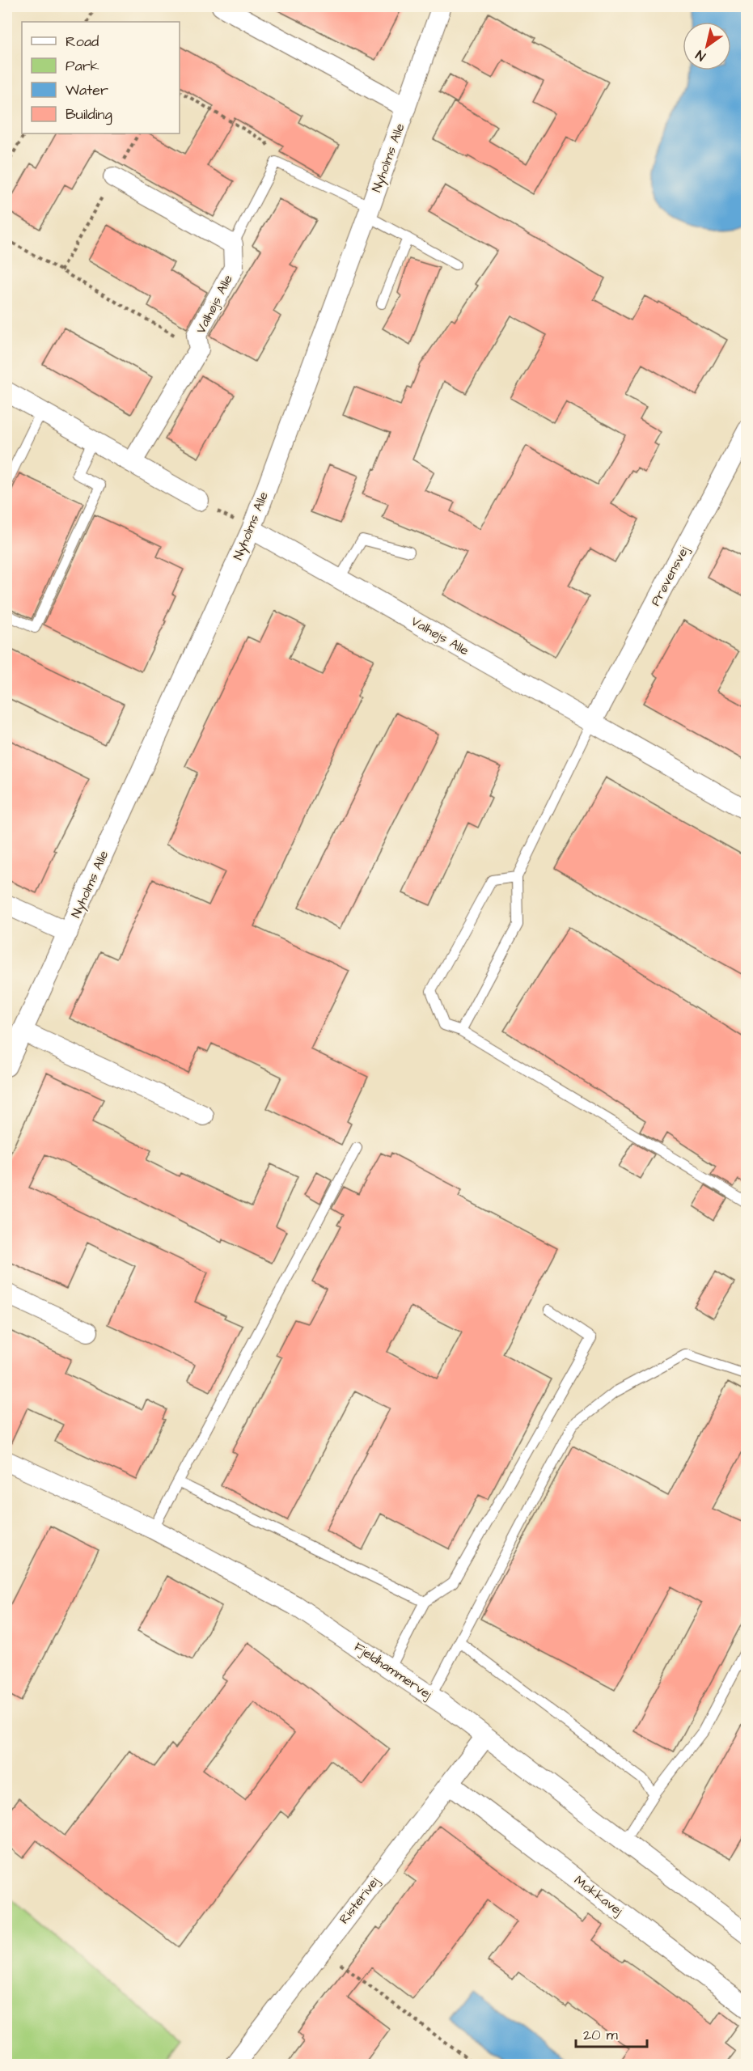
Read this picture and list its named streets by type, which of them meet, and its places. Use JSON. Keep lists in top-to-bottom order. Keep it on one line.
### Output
{"streets":{"street":["Nyholms Alle","Valhøjs Alle","Prøvensvej","Fjeldhammervej","Mokkavej","Risterivej"]},"crossings":[["Nyholms Alle","Valhøjs Alle"],["Valhøjs Alle","Prøvensvej"],["Fjeldhammervej","Risterivej"],["Mokkavej","Risterivej"]],"legend":["Road","Park","Water","Building"],"scale_bar":"20 m","north":"bottom left"}
